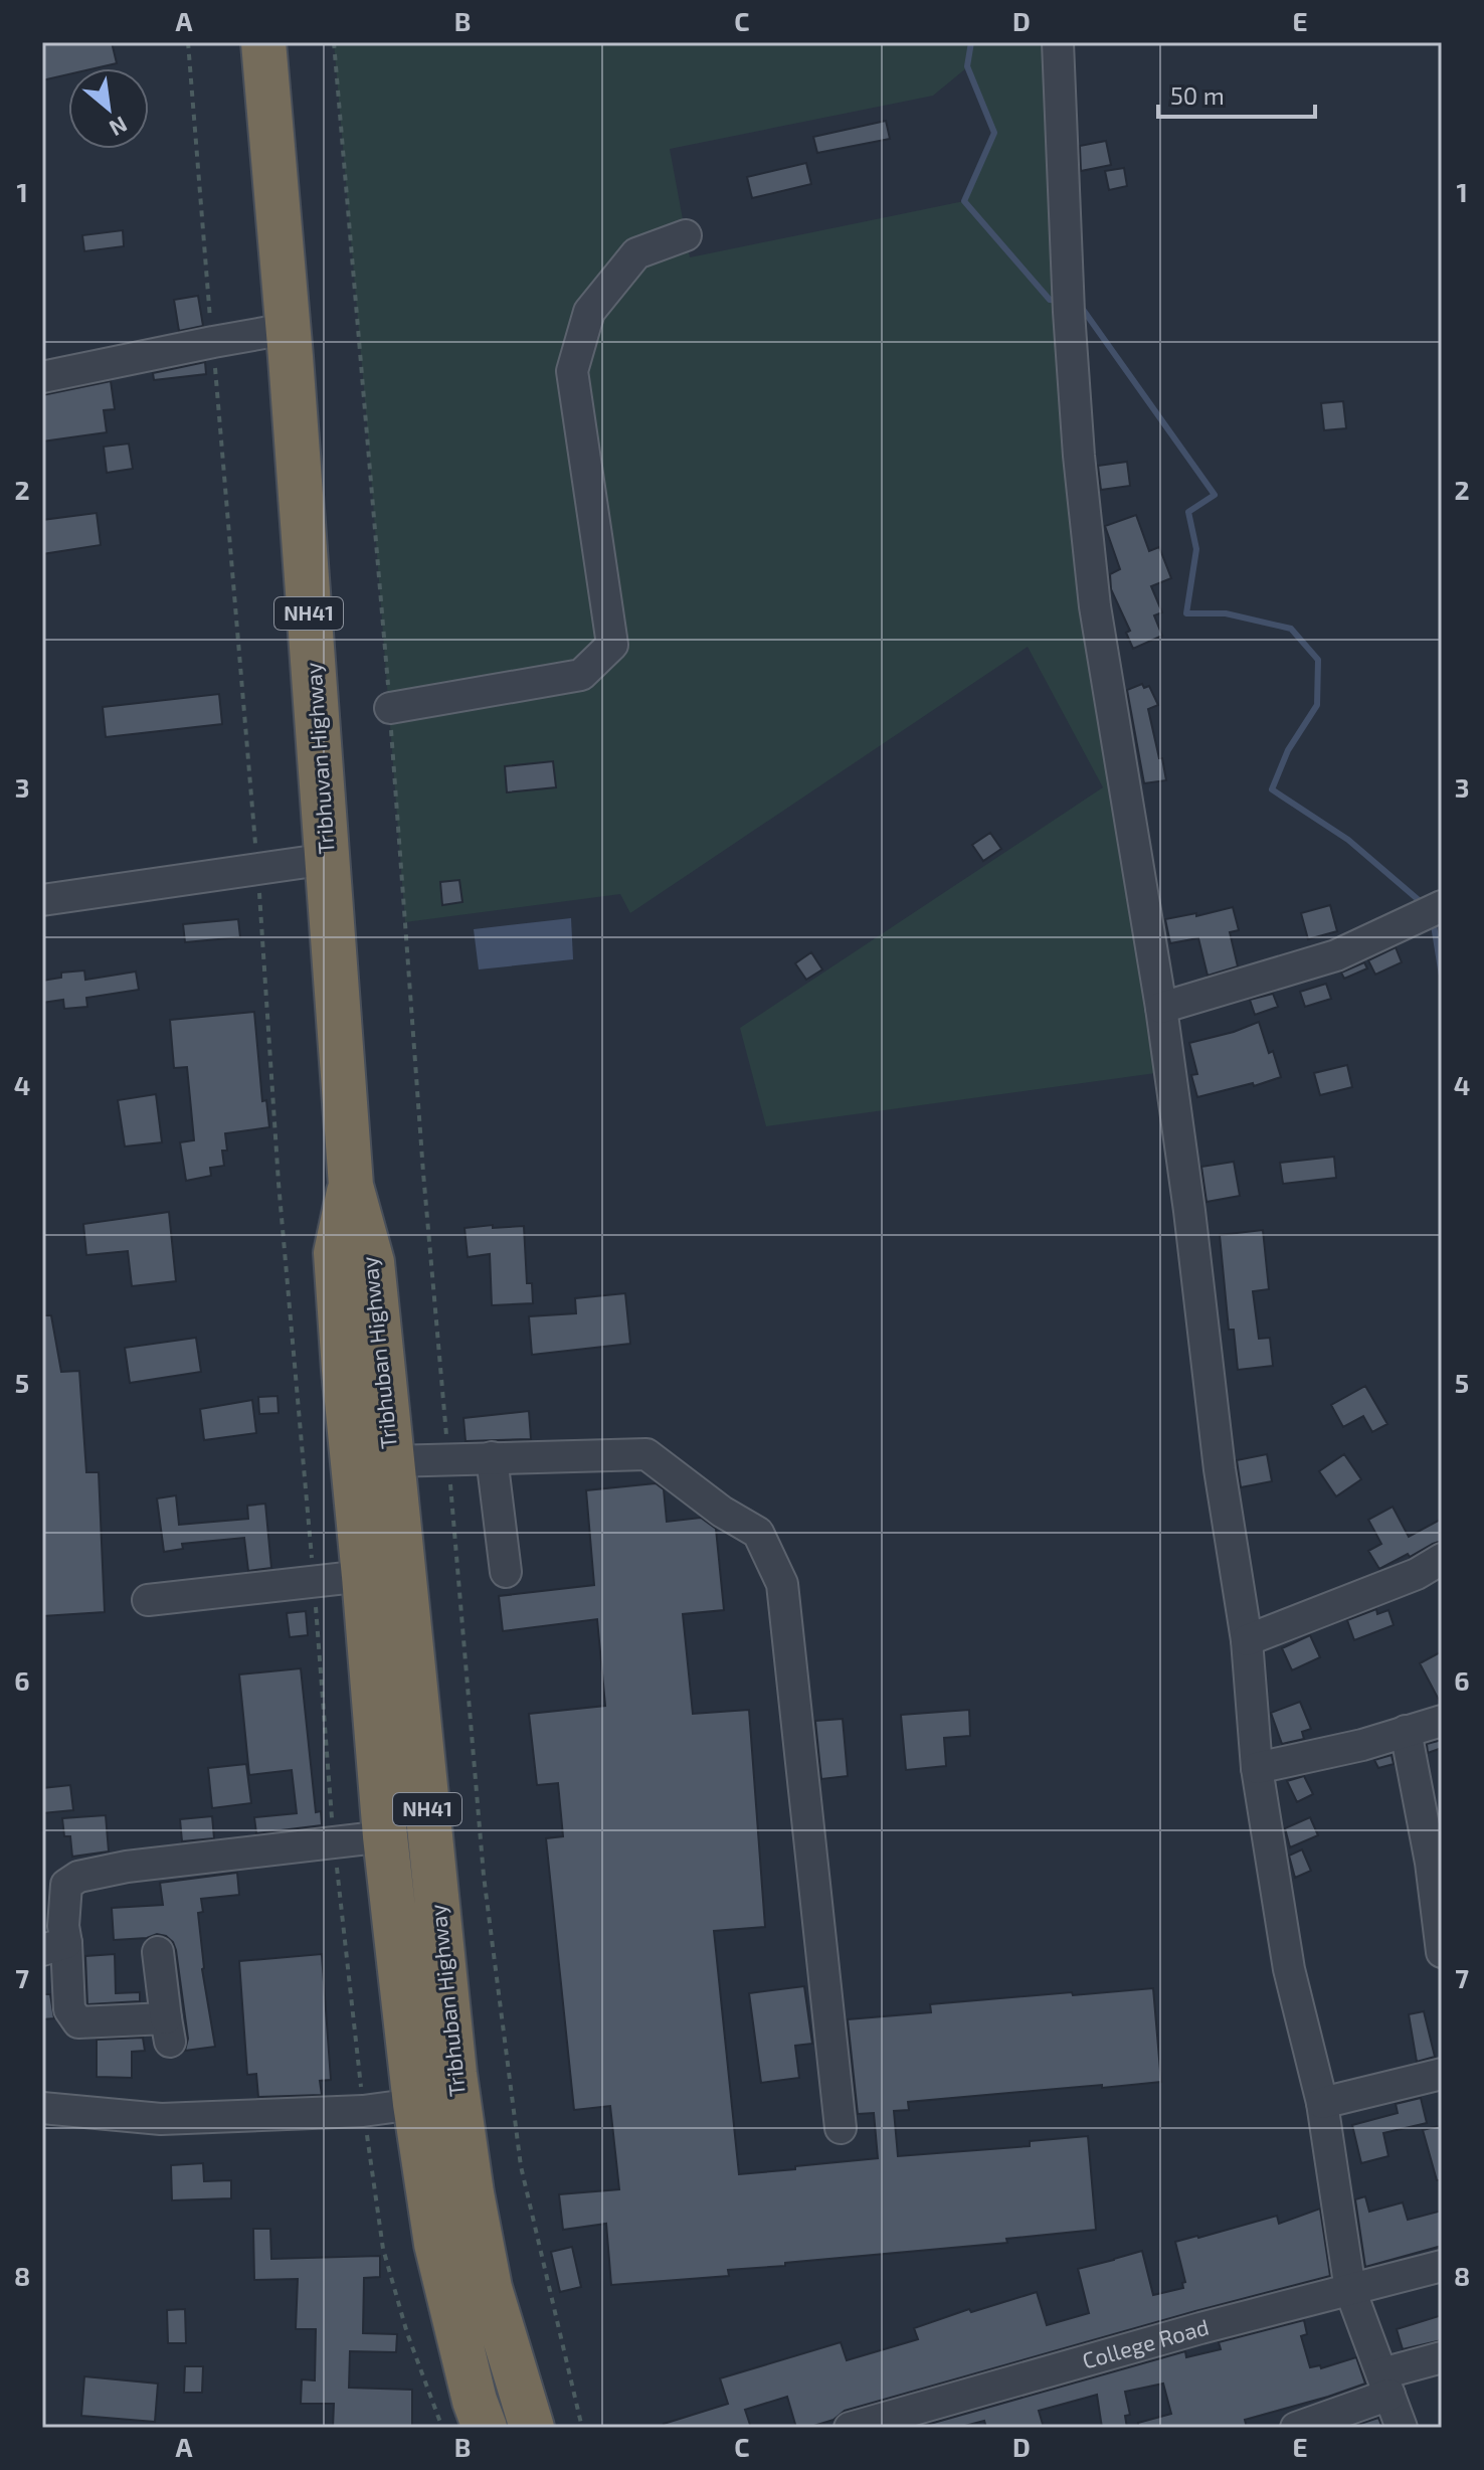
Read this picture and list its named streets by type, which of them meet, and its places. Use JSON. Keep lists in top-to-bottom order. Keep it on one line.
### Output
{"streets":{"highway":["NH41","Tribhuvan Highway","Tribhuban Highway"],"street":["College Road"]},"crossings":[["Tribhuvan Highway","Tribhuban Highway"]],"scale_bar":"50 m","north":"bottom right","grid":{"columns":["A","B","C","D","E"],"rows":["1","2","3","4","5","6","7","8"]}}
